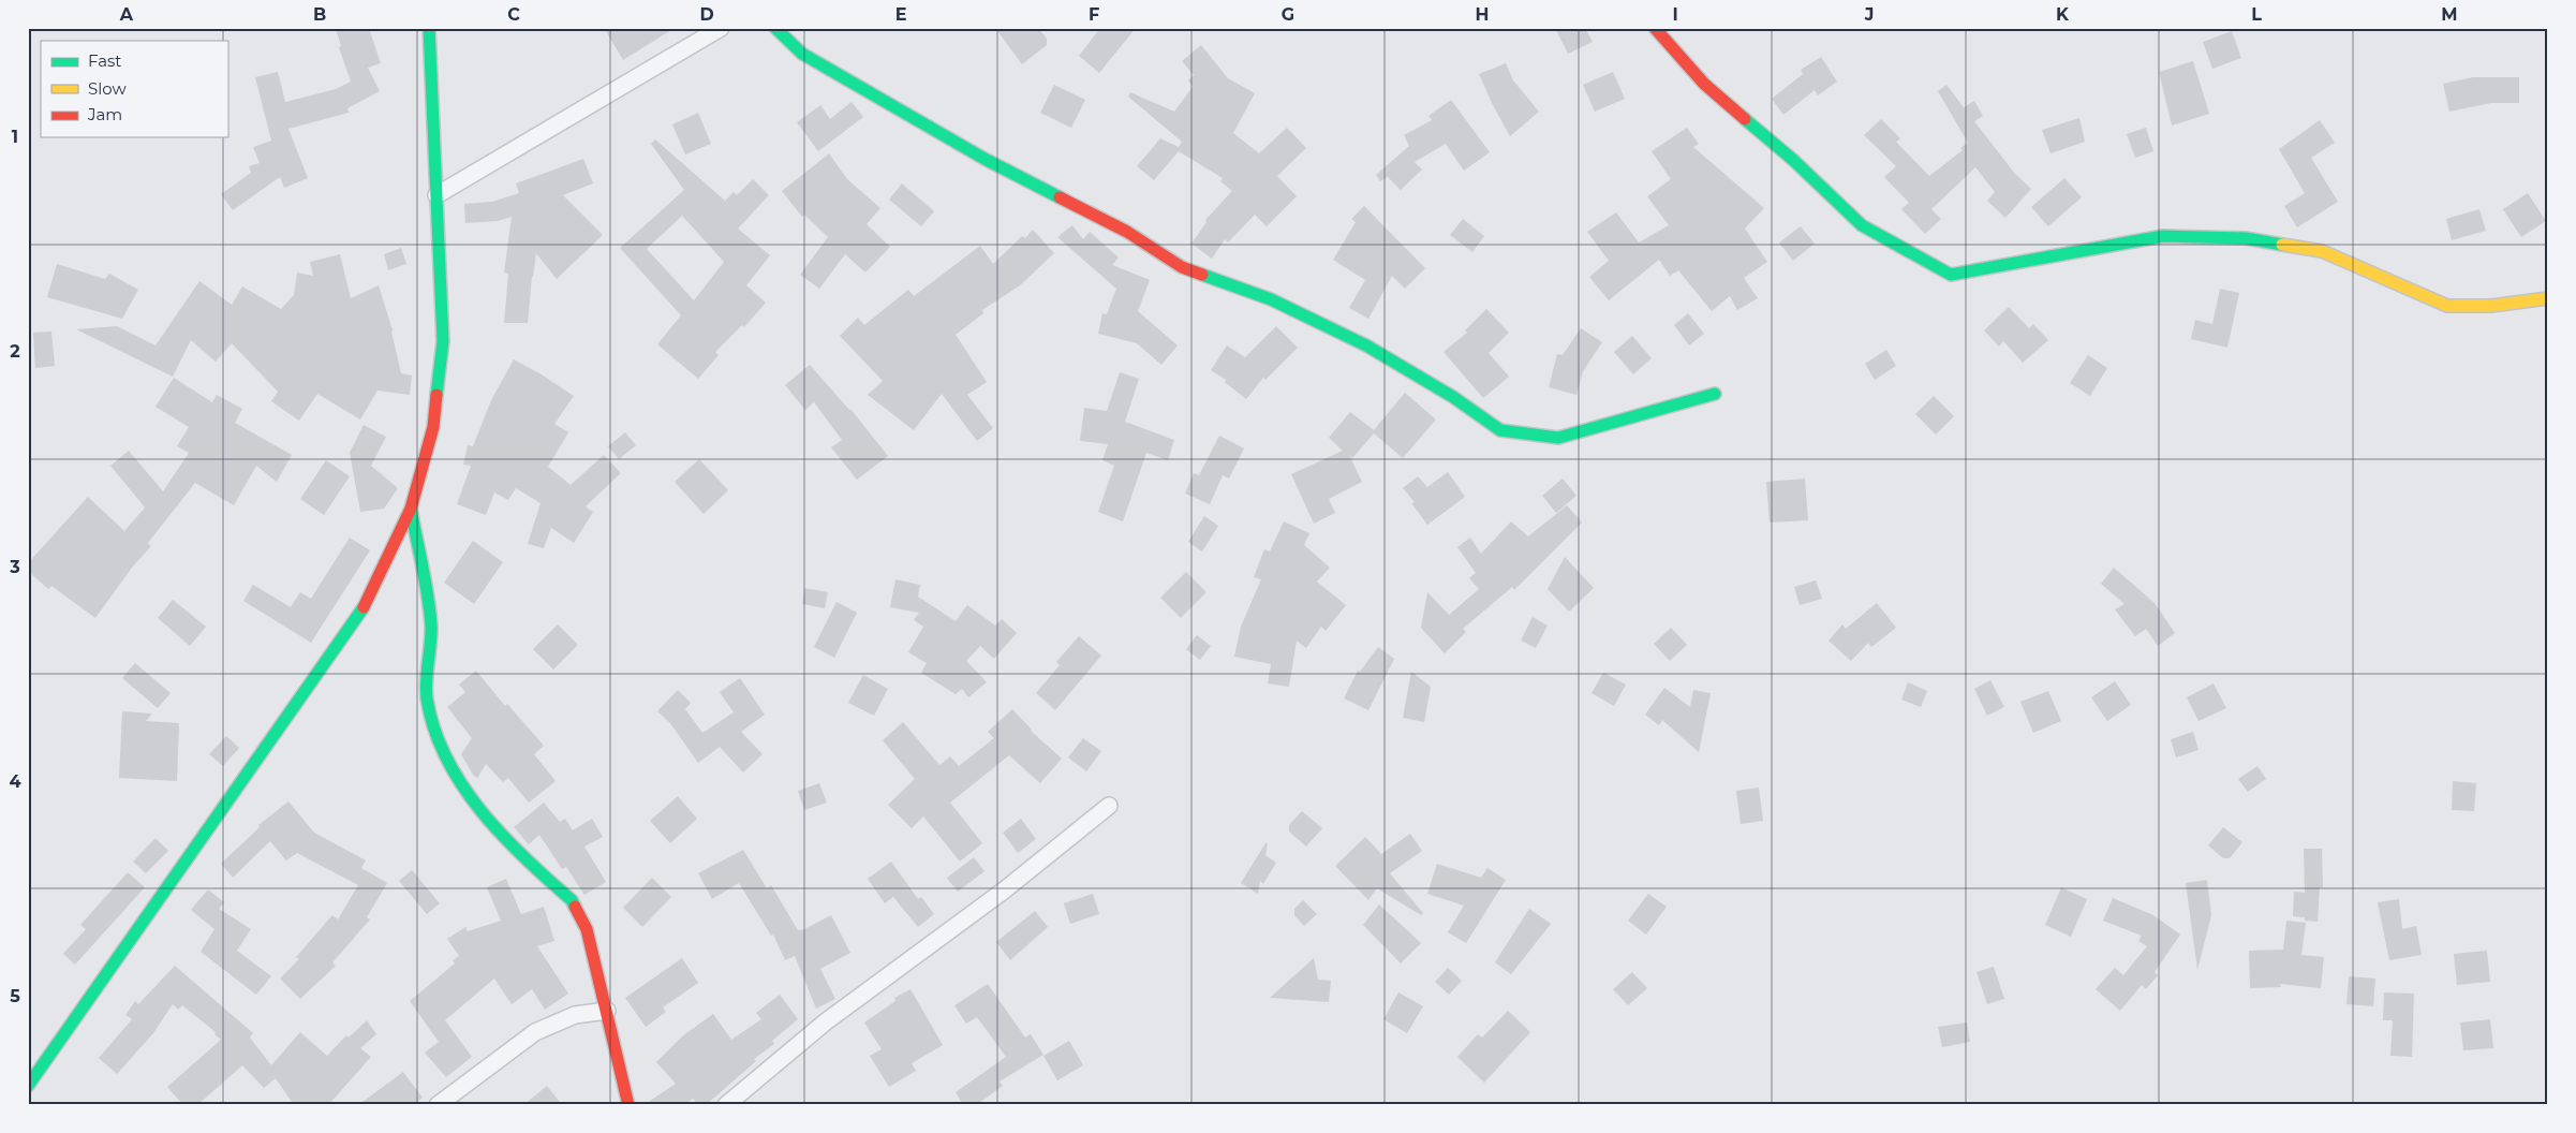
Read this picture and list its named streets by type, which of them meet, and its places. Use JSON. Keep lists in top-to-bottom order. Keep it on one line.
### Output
{"legend":["Fast","Slow","Jam"],"grid":{"columns":["A","B","C","D","E","F","G","H","I","J","K","L","M"],"rows":["1","2","3","4","5"]}}
